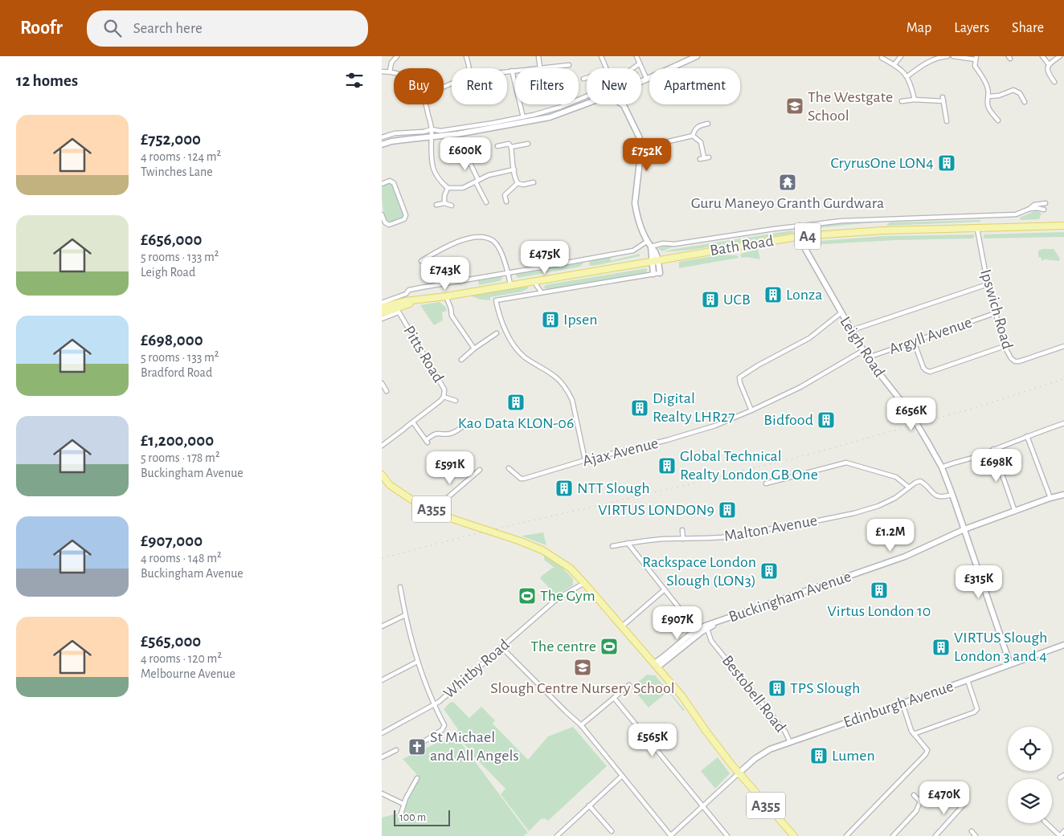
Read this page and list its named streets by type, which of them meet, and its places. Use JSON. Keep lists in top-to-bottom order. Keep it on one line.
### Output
{"streets":{"main road":["A4","Bath Road","A355"],"street":["Ipswich Road","Argyll Avenue","Leigh Road","Pitts Road","Ajax Avenue","Malton Avenue","Buckingham Avenue","Whitby Road","Bestobell Road","Edinburgh Avenue"]},"crossings":[["Bath Road","Ipswich Road"],["Bath Road","Leigh Road"],["Bath Road","Pitts Road"],["Ipswich Road","Argyll Avenue"],["Argyll Avenue","Leigh Road"],["Leigh Road","Ajax Avenue"],["Leigh Road","Malton Avenue"],["Leigh Road","Buckingham Avenue"],["Leigh Road","Edinburgh Avenue"],["A355","Buckingham Avenue"],["A355","Whitby Road"],["A355","Edinburgh Avenue"],["Buckingham Avenue","Bestobell Road"],["Bestobell Road","Edinburgh Avenue"]],"places":{"school or university":["The Westgate School","Slough Centre Nursery School"],"building":["CryrusOne LON4","Lonza","UCB","Ipsen","Kao Data KLON-06","Digital Realty LHR27","Bidfood","Global Technical Realty London GB One","NTT Slough","VIRTUS LONDON9","Rackspace London Slough (LON3)","Virtus London 10","VIRTUS Slough London 3 and 4","TPS Slough","Lumen"],"temple":["Guru Maneyo Granth Gurdwara"],"sports":["The Gym","The centre"],"church":["St Michael and All Angels"]},"scale_bar":"100 m","page":{"header":"Roofr","search":"Search here","nav":["Map","Layers","Share"],"heading":"12 homes","chip":["Buy","Rent","Filters","New","Apartment"],"list":[{"name":"£752,000","note":"4 rooms · 124 m² · Twinches Lane"},{"name":"£656,000","note":"5 rooms · 133 m² · Leigh Road"},{"name":"£698,000","note":"5 rooms · 133 m² · Bradford Road"},{"name":"£1,200,000","note":"5 rooms · 178 m² · Buckingham Avenue"},{"name":"£907,000","note":"4 rooms · 148 m² · Buckingham Avenue"},{"name":"£565,000","note":"4 rooms · 120 m² · Melbourne Avenue"}],"price":["£600K","£752K","£475K","£743K","£656K","£698K","£591K","£1.2M","£315K","£907K","£565K","£470K"],"scale":"100 m"}}
